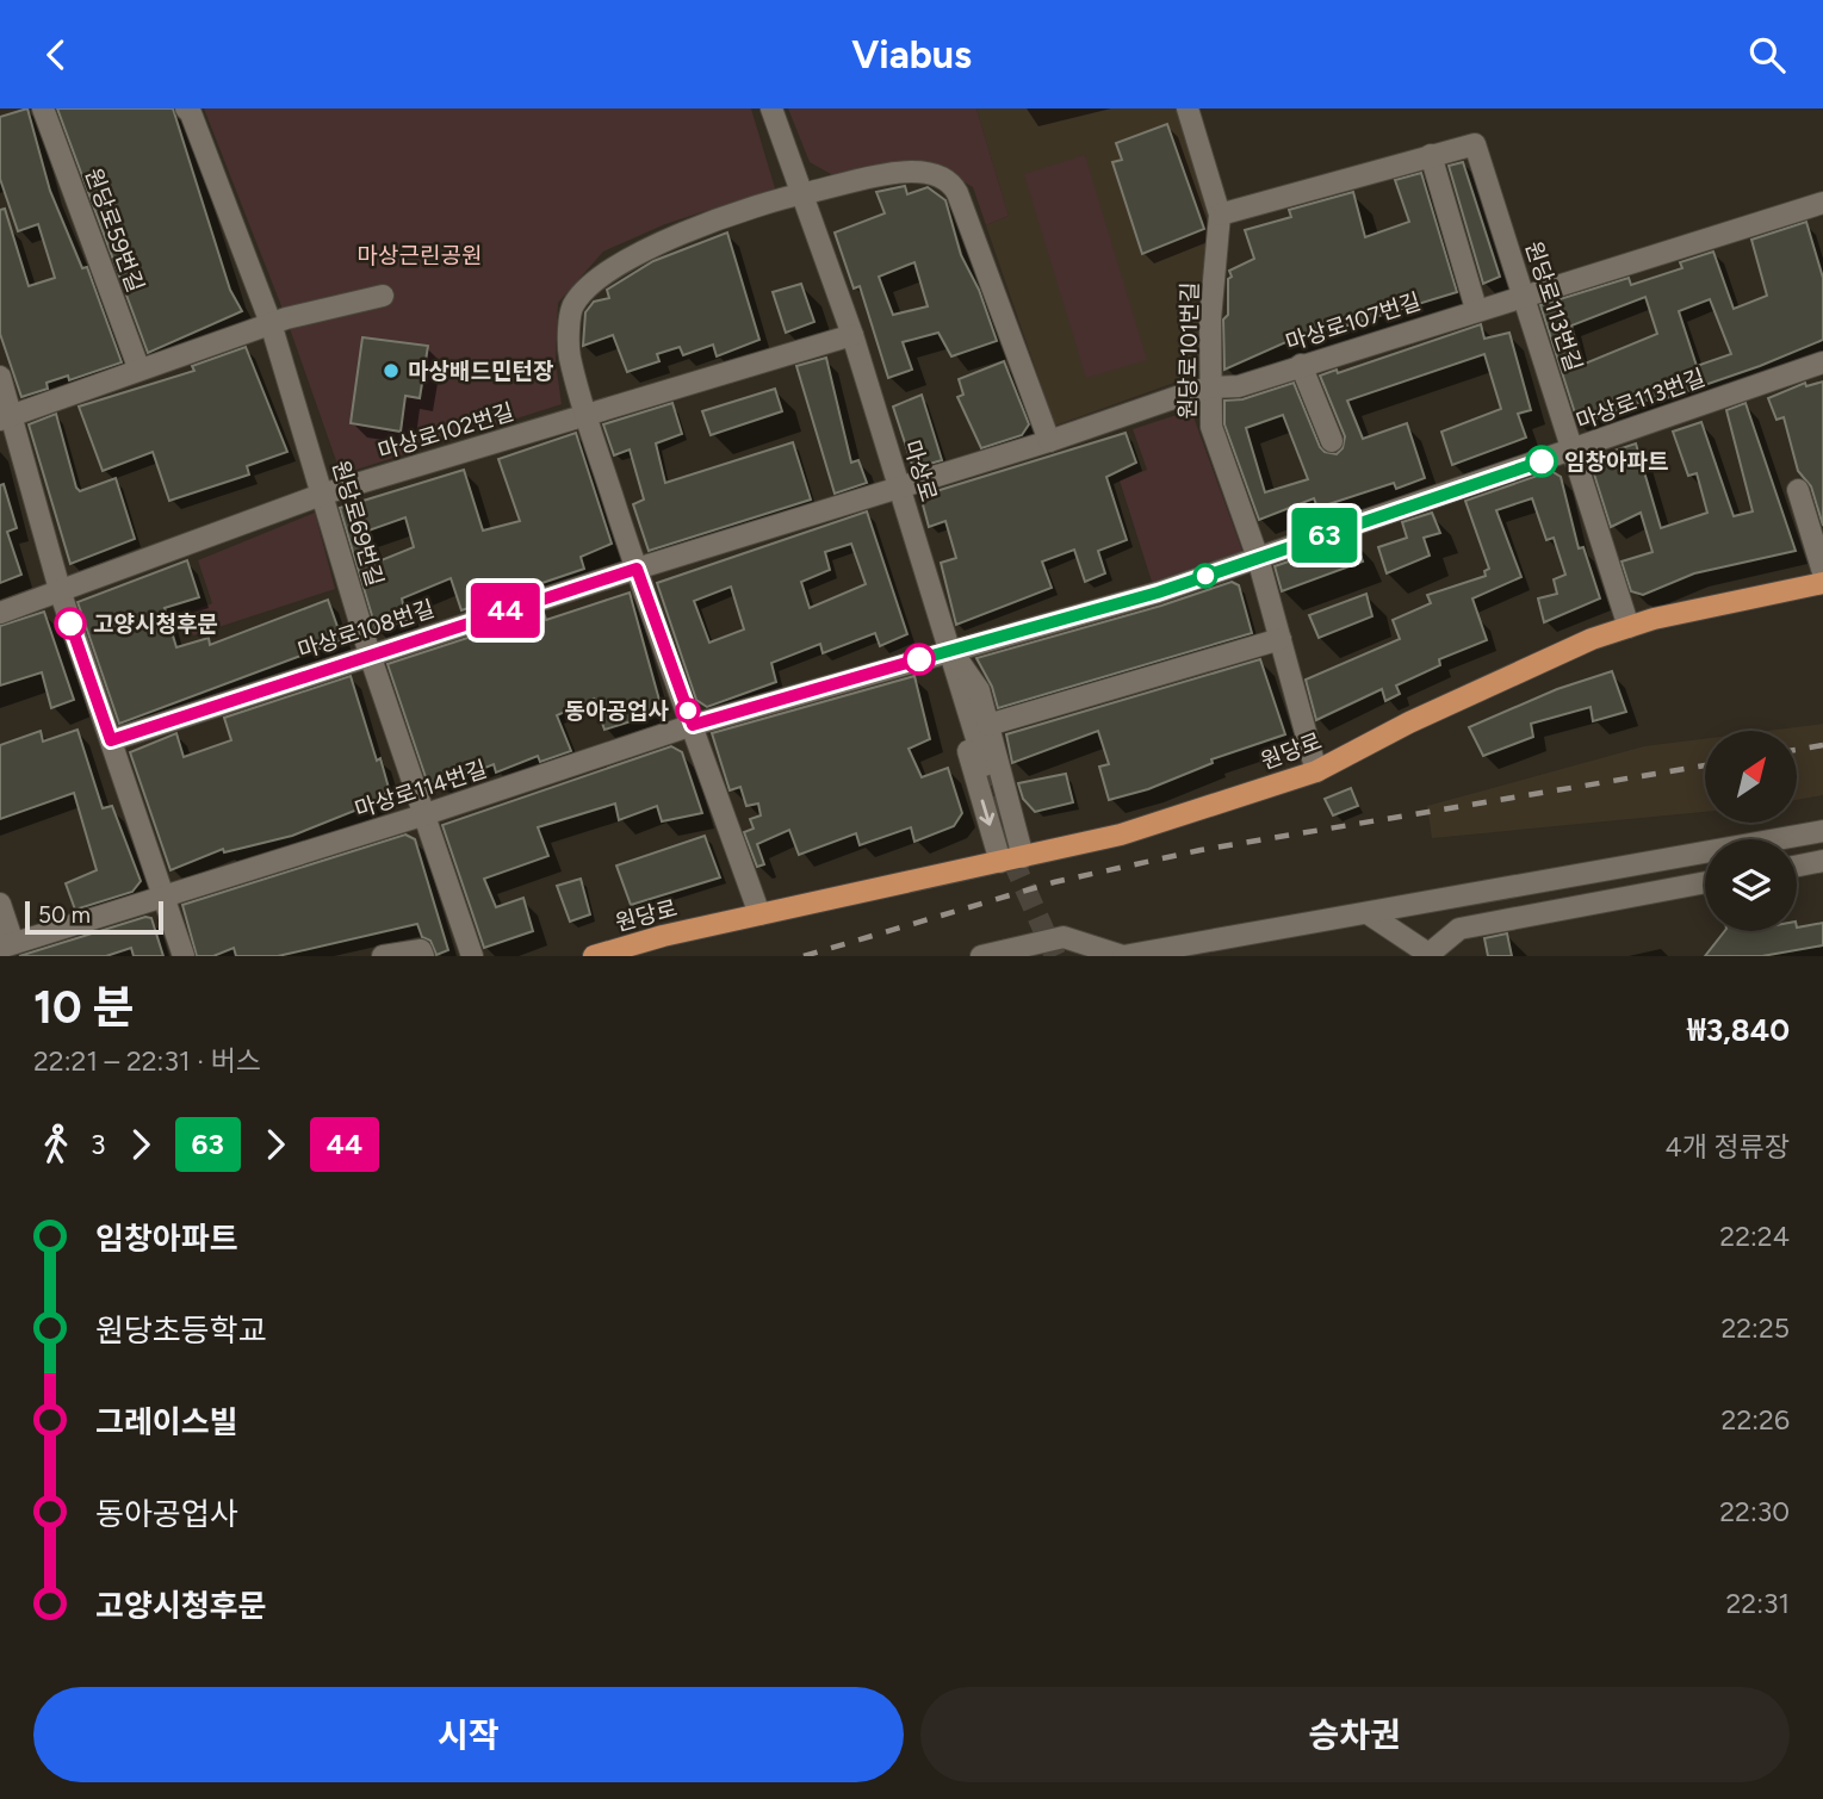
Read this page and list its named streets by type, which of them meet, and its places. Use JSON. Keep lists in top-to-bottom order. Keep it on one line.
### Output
{"streets":{"main road":["원당로"],"street":["원당로59번길","원당로113번길","마상로107번길","원당로101번길","마상로113번길","마상로102번길","마상로","원당로69번길","마상로108번길","마상로114번길"]},"crossings":[["원당로113번길","마상로107번길"],["원당로113번길","마상로113번길"],["원당로113번길","원당로"],["마상로107번길","원당로101번길"],["마상로107번길","마상로"],["마상로107번길","마상로108번길"],["원당로101번길","마상로113번길"],["원당로101번길","원당로"],["마상로113번길","마상로"],["마상로113번길","마상로114번길"],["마상로102번길","마상로"],["마상로102번길","원당로69번길"],["마상로","마상로108번길"],["마상로","마상로114번길"],["원당로69번길","마상로108번길"],["원당로69번길","마상로114번길"]],"parks":["마상근린공원"],"places":["마상배드민턴장","임창아파트","고양시청후문","동아공업사"],"lines":["bus line 63","bus line 44"],"scale_bar":"50 m","north":"top right","page":{"header":"Viabus","on_map":["63","44"],"scale":"50 m","heading":["10 분","22:21 – 22:31 · 버스","₩3,840"],"legs":["3","63","44","4개 정류장"],"list":[{"name":"임창아파트","value":"22:24"},{"name":"원당초등학교","value":"22:25"},{"name":"그레이스빌","value":"22:26"},{"name":"동아공업사","value":"22:30"},{"name":"고양시청후문","value":"22:31"}],"buttons":["시작","승차권"]}}
